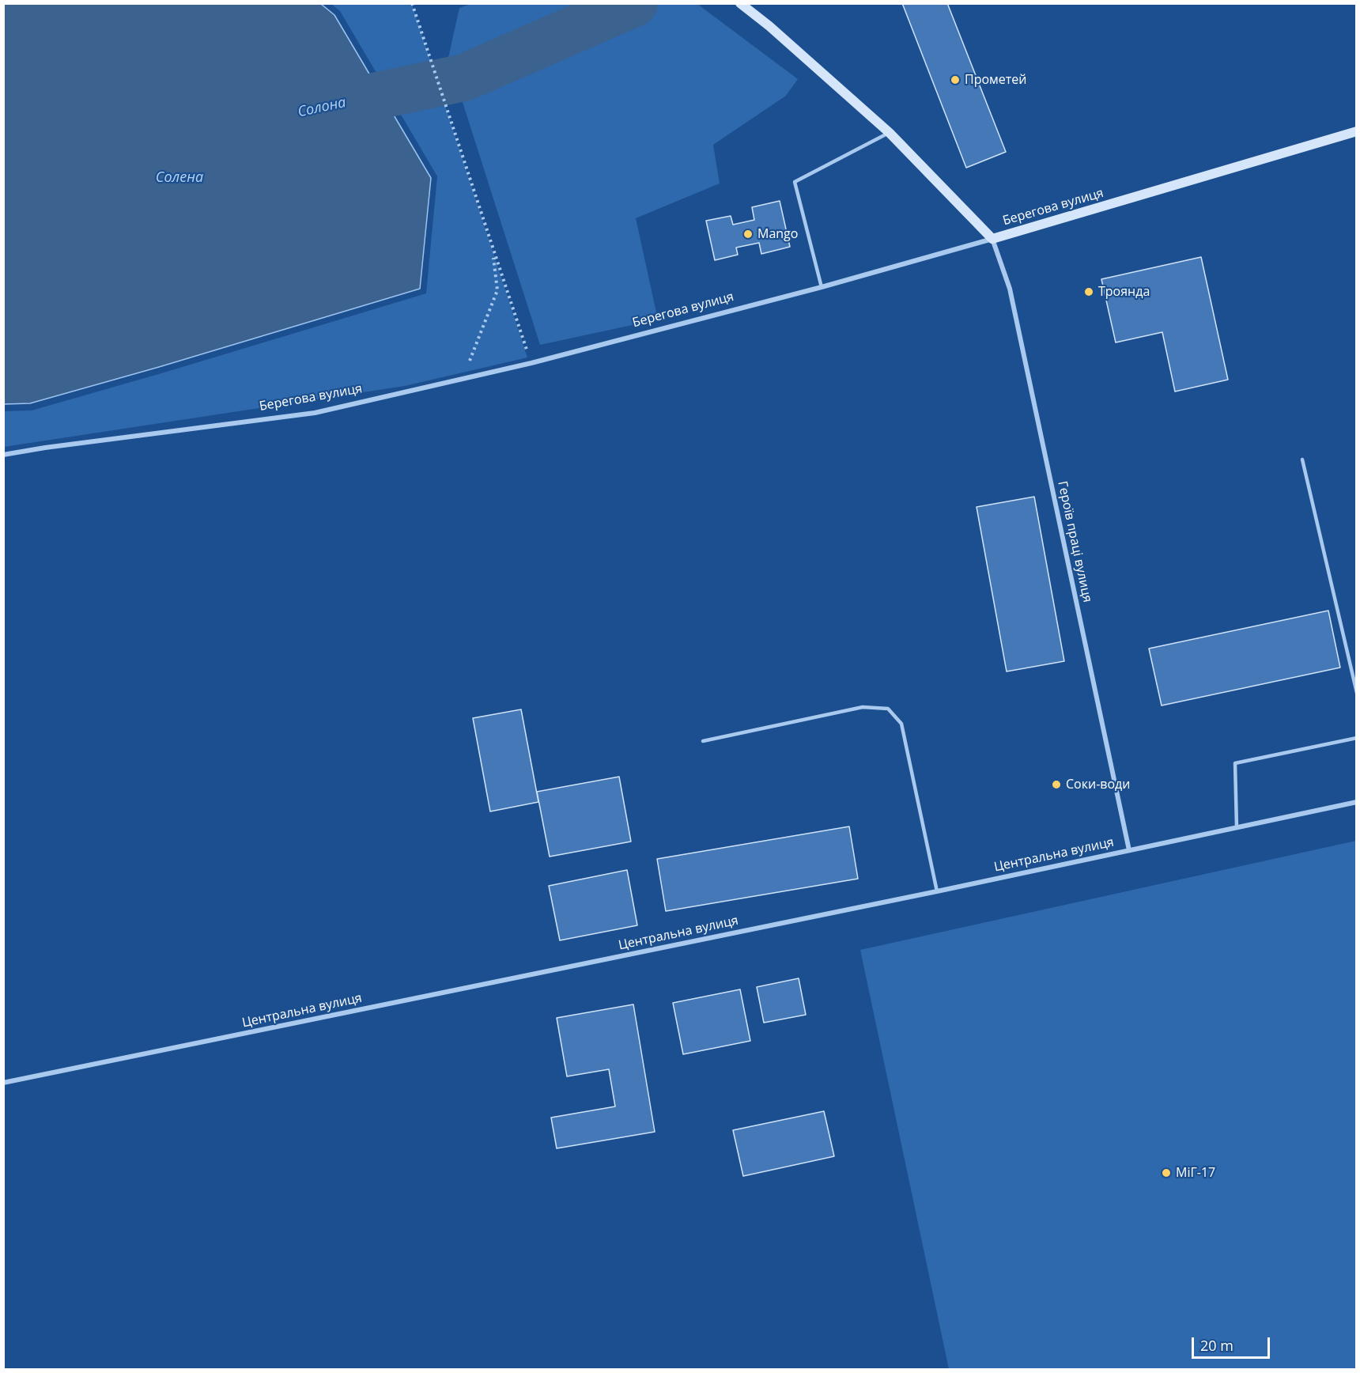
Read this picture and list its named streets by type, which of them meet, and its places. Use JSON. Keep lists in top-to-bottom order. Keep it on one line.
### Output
{"streets":{"main road":["Берегова вулиця"],"street":["Героїв праці вулиця","Центральна вулиця"]},"crossings":[["Берегова вулиця","Героїв праці вулиця"],["Героїв праці вулиця","Центральна вулиця"]],"water":["Солона","Солена"],"places":["Прометей","Mango","Троянда","Соки-води","МіГ-17"],"scale_bar":"20 m"}
